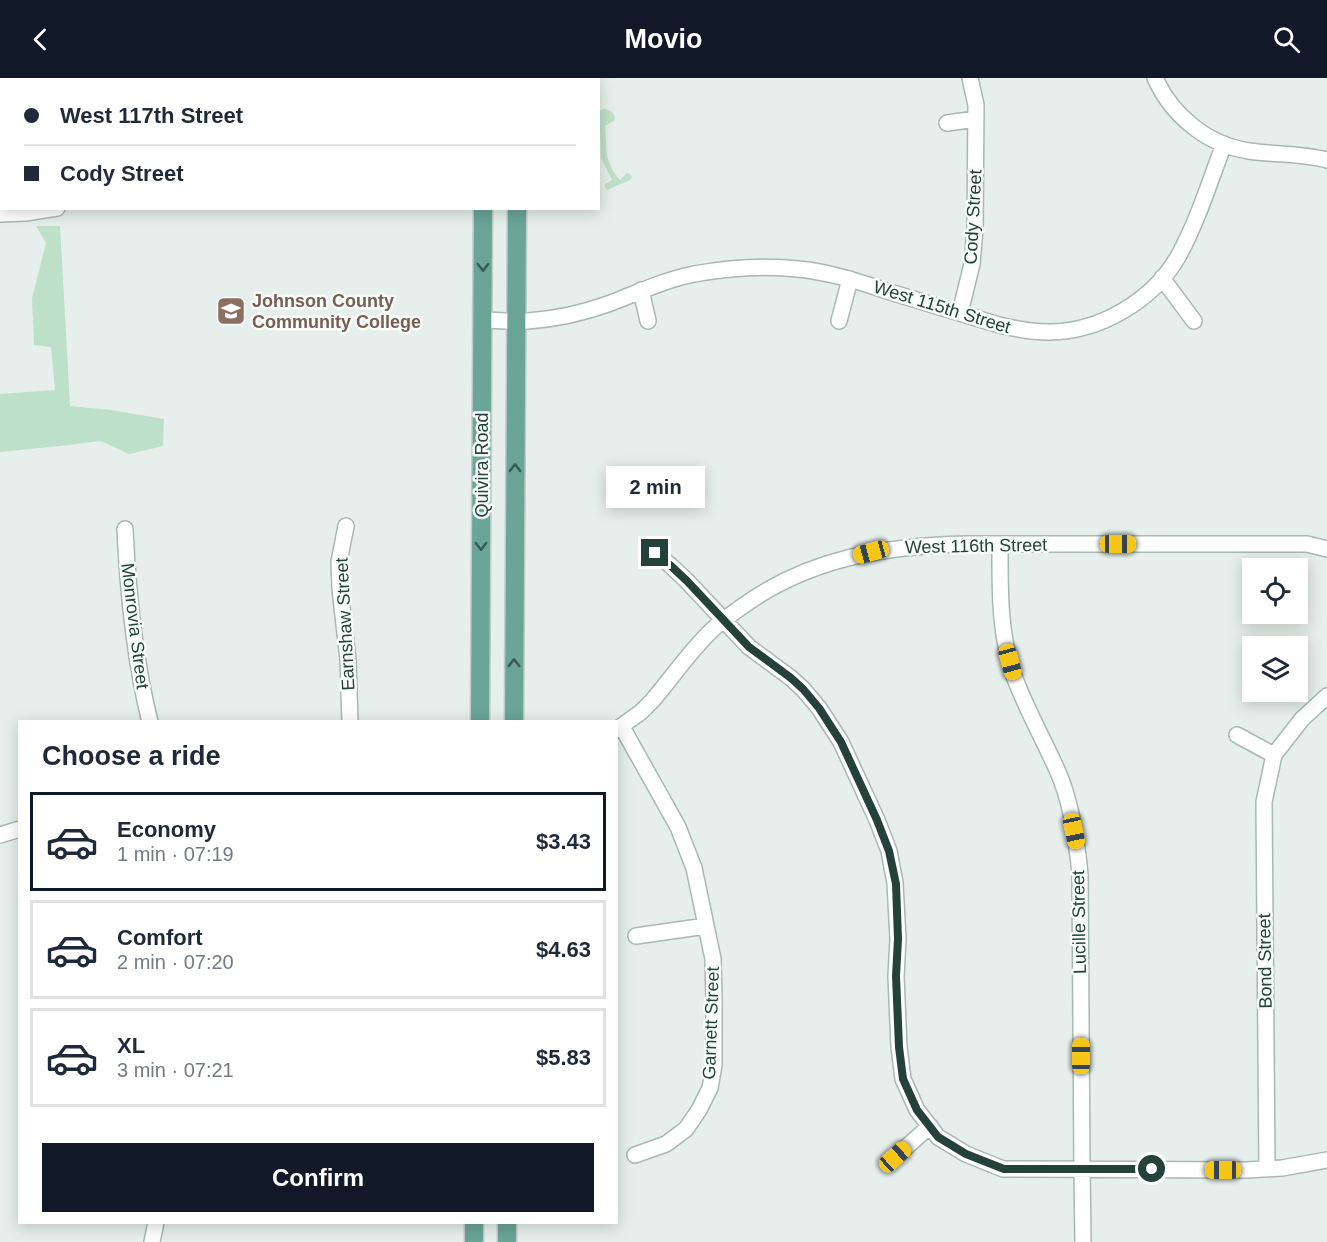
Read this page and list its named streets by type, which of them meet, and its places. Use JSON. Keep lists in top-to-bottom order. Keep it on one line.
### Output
{"streets":{"main road":["Quivira Road"],"street":["Cody Street","West 115th Street","West 116th Street","Earnshaw Street","Monrovia Street","Lucille Street","Bond Street","Garnett Street"]},"crossings":[["Cody Street","West 115th Street"],["West 115th Street","Quivira Road"],["West 116th Street","Lucille Street"],["West 116th Street","Garnett Street"]],"places":{"school or university":["Johnson County Community College"]},"page":{"header":"Movio","banner":["West 117th Street","Cody Street"],"bubble":"2 min","heading":"Choose a ride","list":[{"name":"Economy","note":"1 min · 07:19","value":"$3.43"},{"name":"Comfort","note":"2 min · 07:20","value":"$4.63"},{"name":"XL","note":"3 min · 07:21","value":"$5.83"}],"buttons":"Confirm"}}
